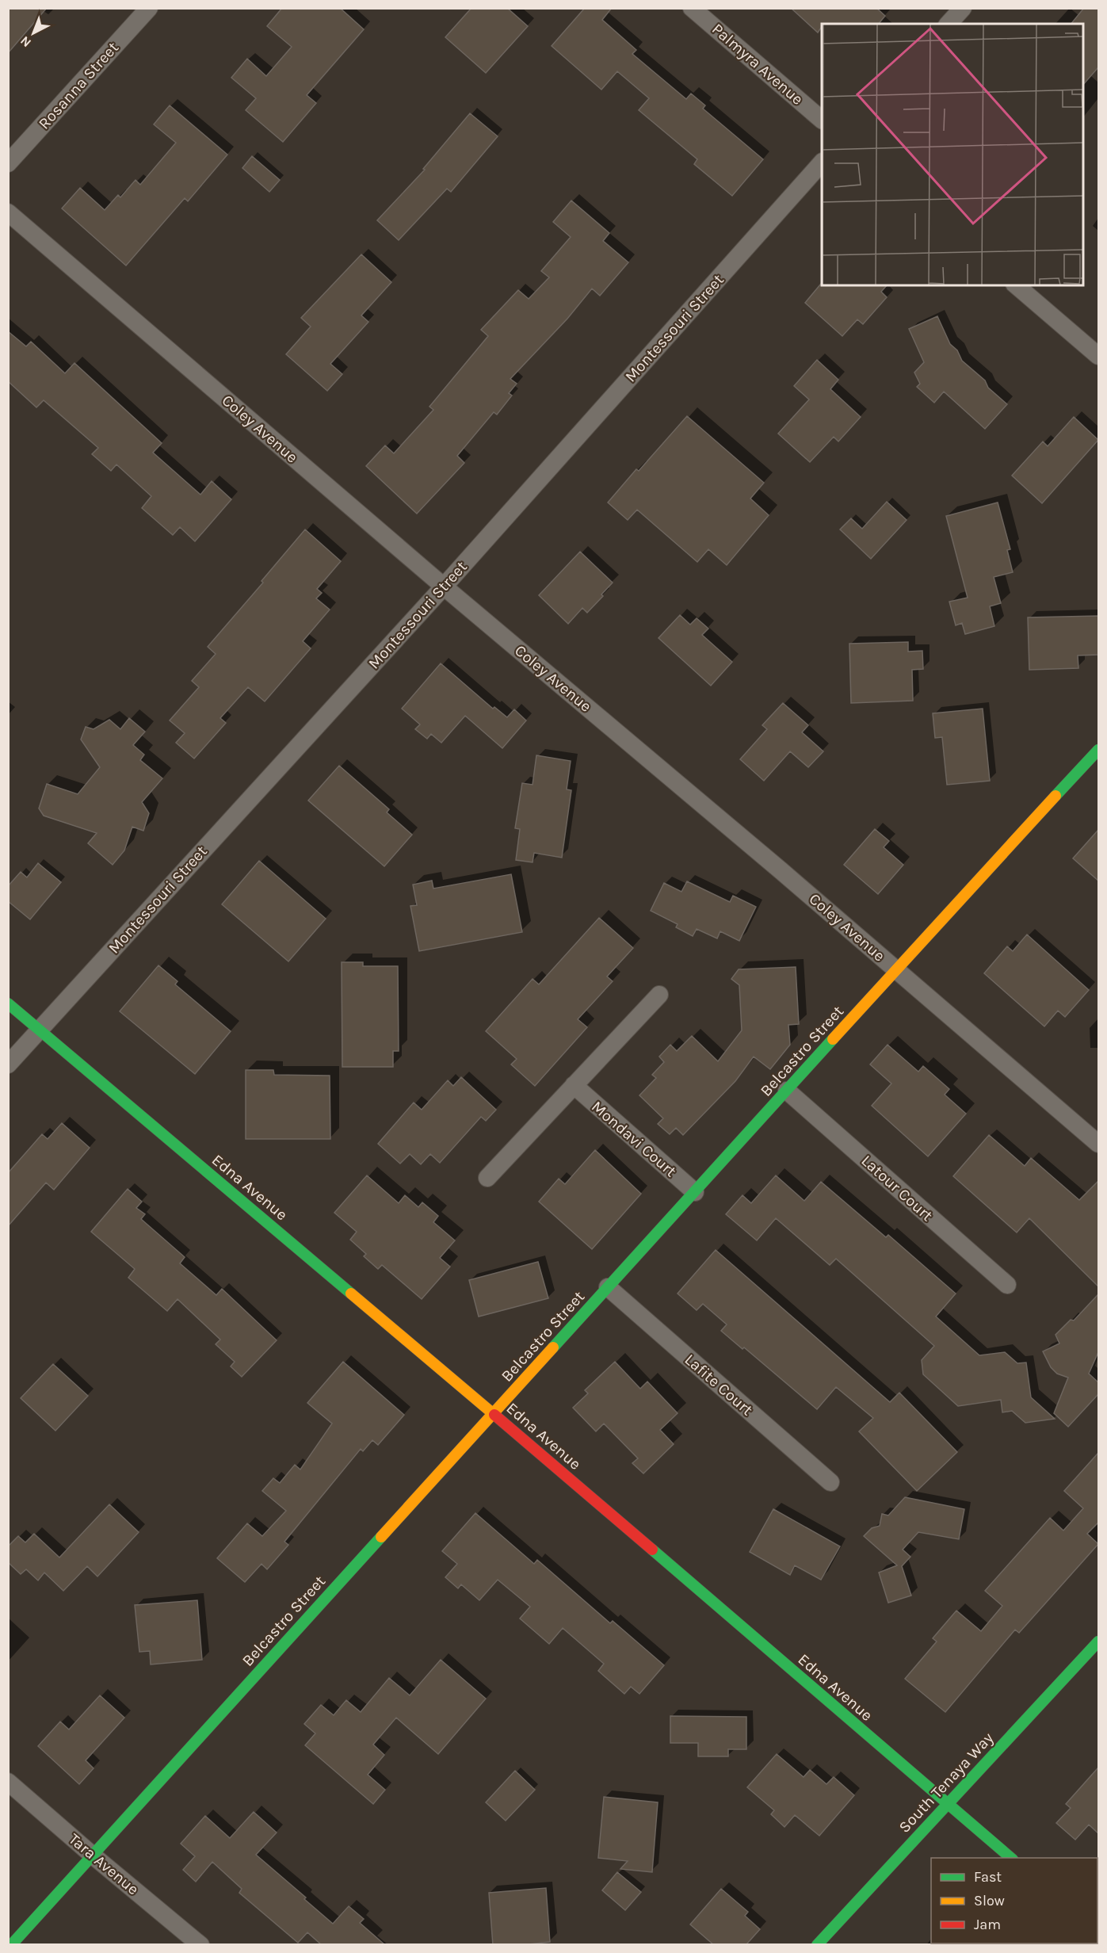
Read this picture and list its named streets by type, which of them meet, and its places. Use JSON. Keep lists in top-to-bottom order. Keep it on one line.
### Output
{"streets":{"street":["Palmyra Avenue","Rosanna Street","Montessouri Street","Coley Avenue","Belcastro Street","Mondavi Court","Edna Avenue","Latour Court","Lafite Court","South Tenaya Way","Tara Avenue"]},"crossings":[["Montessouri Street","Coley Avenue"],["Montessouri Street","Edna Avenue"],["Coley Avenue","Belcastro Street"],["Belcastro Street","Mondavi Court"],["Belcastro Street","Edna Avenue"],["Belcastro Street","Latour Court"],["Belcastro Street","Lafite Court"],["Belcastro Street","Tara Avenue"],["Edna Avenue","South Tenaya Way"]],"legend":["Fast","Slow","Jam"],"north":"bottom left"}
